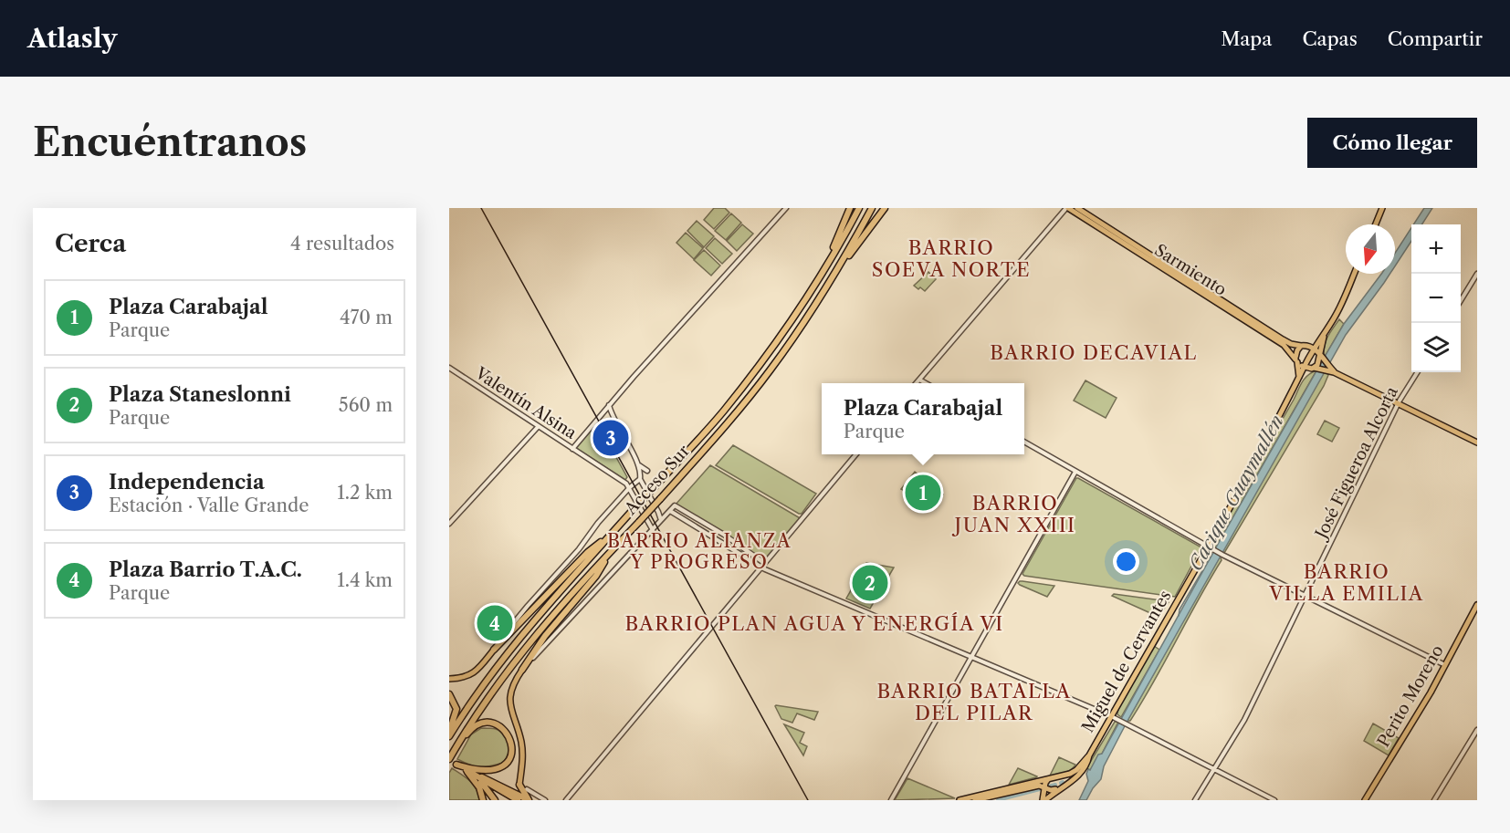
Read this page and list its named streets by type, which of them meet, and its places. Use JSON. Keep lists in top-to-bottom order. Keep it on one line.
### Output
{"streets":{"highway":["Acceso Sur"],"main road":["Sarmiento","Miguel de Cervantes","Perito Moreno"],"street":["Valentín Alsina","José Figueroa Alcorta"]},"crossings":[["Sarmiento","Miguel de Cervantes"]],"districts":["BARRIO SOEVA NORTE","BARRIO DECAVIAL","BARRIO JUAN XXIII","BARRIO ALIANZA Y PROGRESO","BARRIO VILLA EMILIA","BARRIO PLAN AGUA Y ENERGÍA VI","BARRIO BATALLA DEL PILAR"],"water":["Cacique Guaymallén"],"north":"bottom","page":{"header":"Atlasly","nav":["Mapa","Capas","Compartir"],"buttons":"Cómo llegar","title":"Encuéntranos","heading":["Cerca","4 resultados"],"map_buttons":["+","−"],"list":[{"mark":"1","name":"Plaza Carabajal","note":"Parque","value":"470 m"},{"mark":"2","name":"Plaza Staneslonni","note":"Parque","value":"560 m"},{"mark":"3","name":"Independencia","note":"Estación · Valle Grande","value":"1.2 km"},{"mark":"4","name":"Plaza Barrio T.A.C.","note":"Parque","value":"1.4 km"}],"popup":["Plaza Carabajal","Parque"],"pins":["3","1","2","4"]}}
